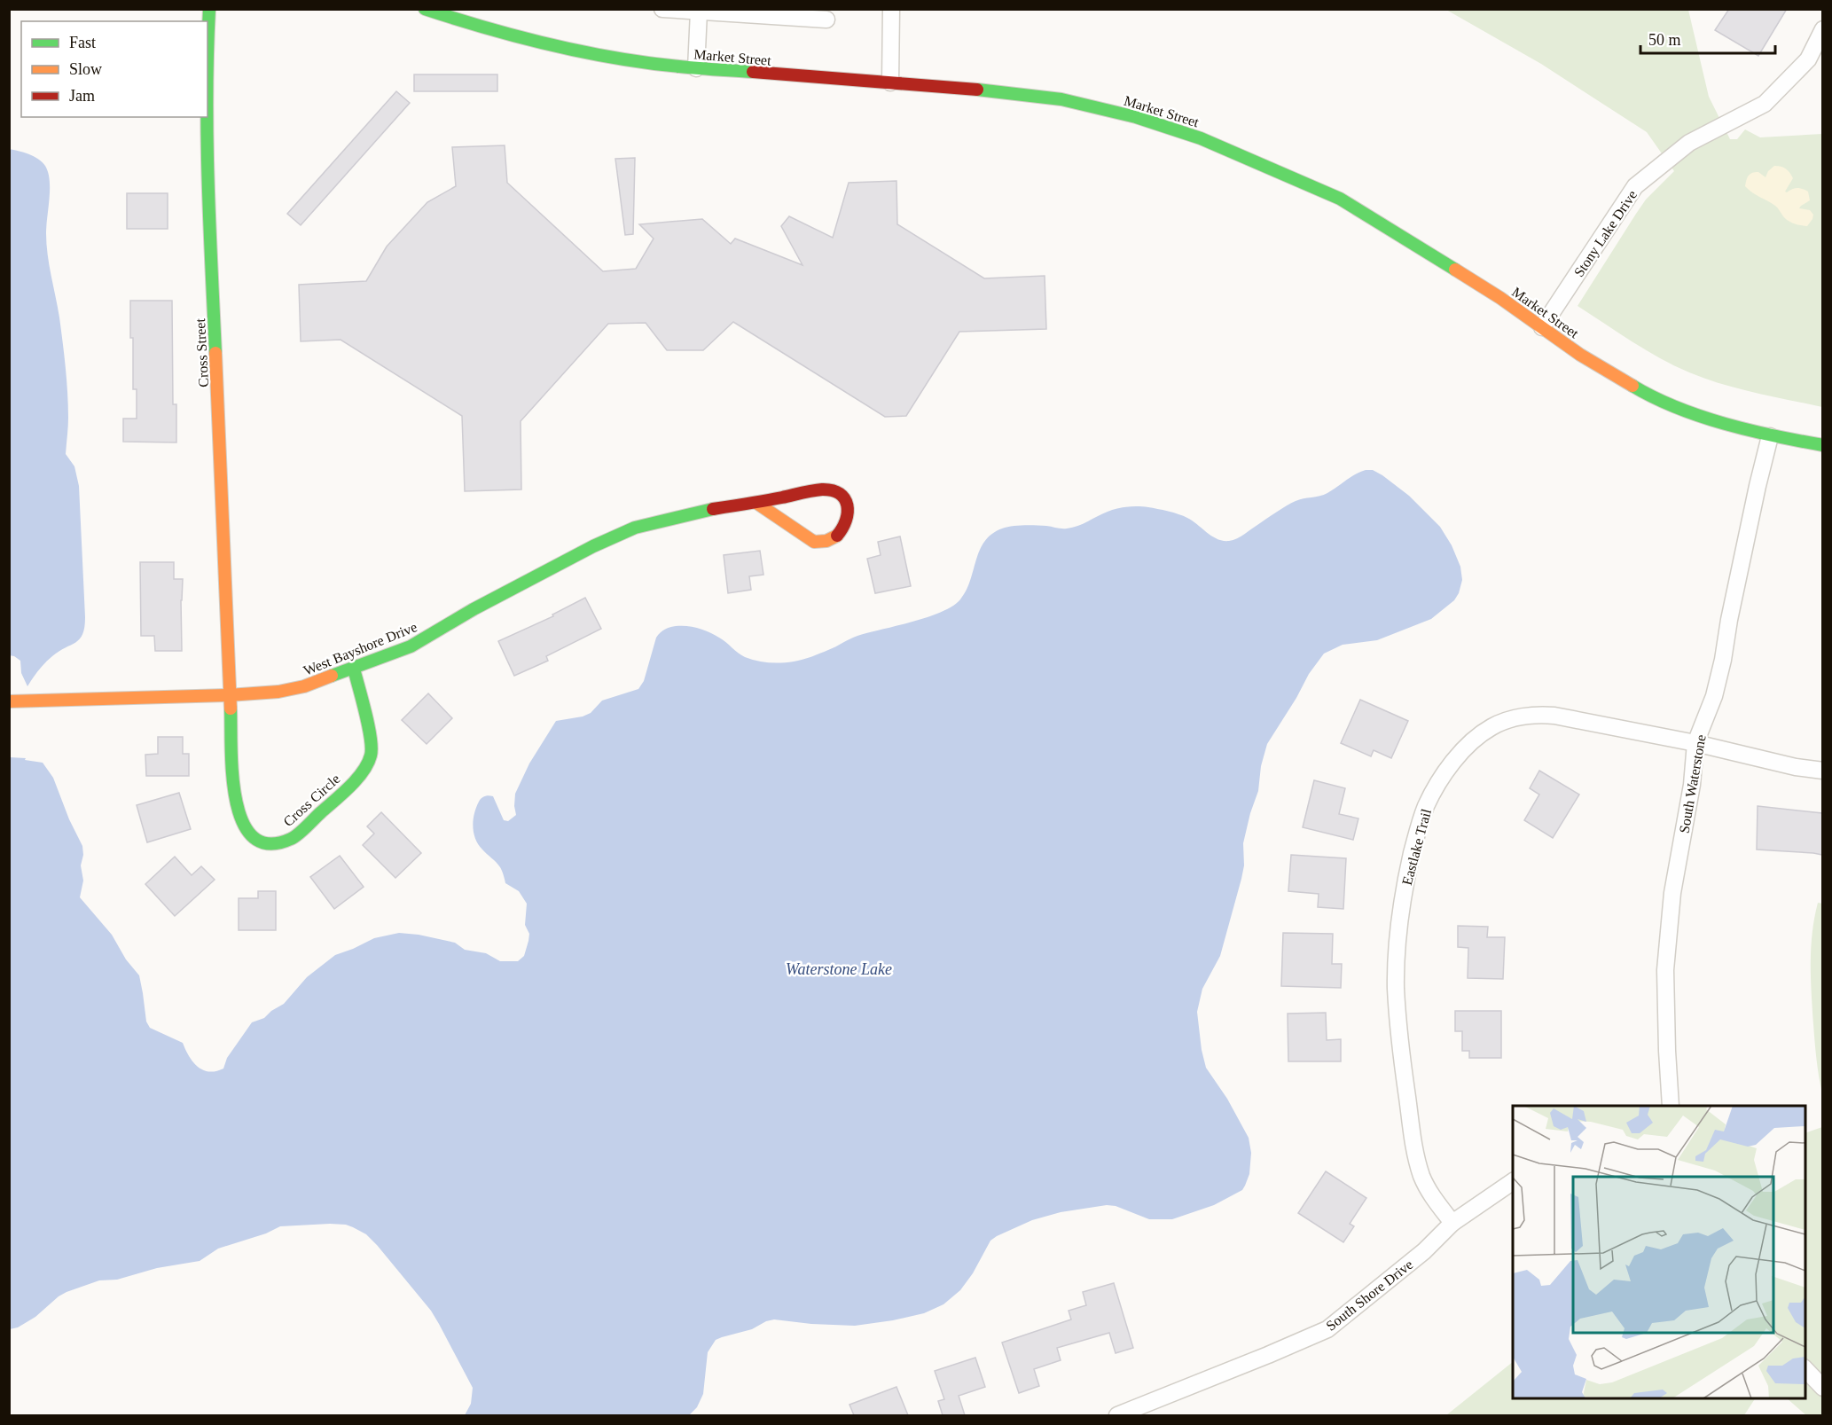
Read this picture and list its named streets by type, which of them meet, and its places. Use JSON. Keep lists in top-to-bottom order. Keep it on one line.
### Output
{"streets":{"street":["Market Street","Stony Lake Drive","Cross Street","West Bayshore Drive","South Waterstone","Cross Circle","Eastlake Trail","South Shore Drive"]},"crossings":[["Market Street","Stony Lake Drive"],["Market Street","South Waterstone"],["Cross Street","West Bayshore Drive"],["Cross Street","Cross Circle"],["West Bayshore Drive","Cross Circle"],["South Waterstone","Eastlake Trail"],["Eastlake Trail","South Shore Drive"]],"water":["Waterstone Lake"],"legend":["Fast","Slow","Jam"],"scale_bar":"50 m"}
